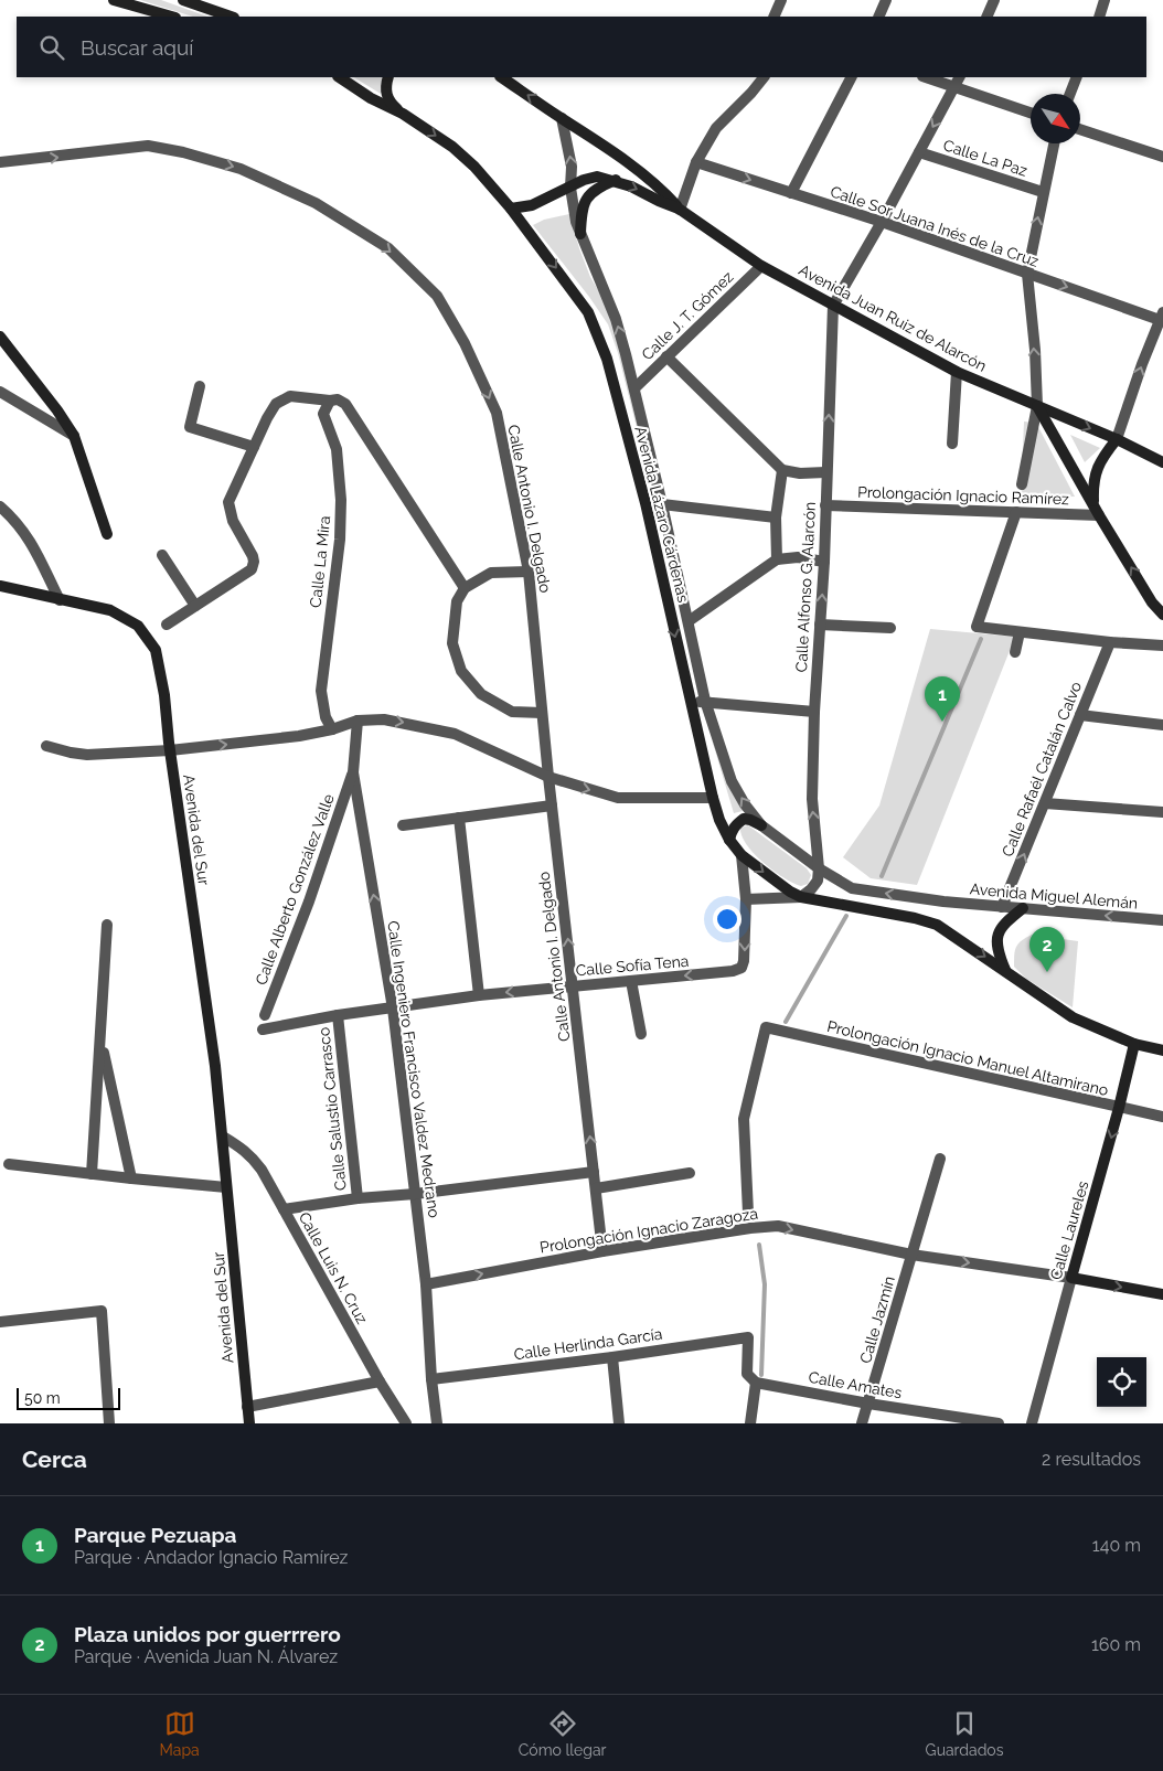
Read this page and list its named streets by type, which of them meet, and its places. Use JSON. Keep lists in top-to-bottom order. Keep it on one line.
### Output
{"streets":{"main road":["Avenida Juan Ruiz de Alarcón","Avenida Lázaro Cárdenas","Avenida del Sur","Calle Laureles"],"street":["Calle La Paz","Calle Sor Juana Inés de la Cruz","Calle J. T. Gómez","Prolongación Ignacio Ramírez","Calle Antonio I. Delgado","Calle La Mira","Calle Alfonso G. Alarcón","Calle Rafaél Catalán Calvo","Calle Alberto González Valle","Avenida Miguel Alemán","Calle Sofía Tena","Prolongación Ignacio Manuel Altamirano","Calle Ingeniero Francisco Valdez Medrano","Calle Salustio Carrasco","Prolongación Ignacio Zaragoza","Calle Luis N. Cruz","Calle Jazmín","Calle Herlinda García","Calle Amates"]},"crossings":[["Calle J. T. Gómez","Avenida Juan Ruiz de Alarcón"],["Calle J. T. Gómez","Avenida Lázaro Cárdenas"],["Avenida Juan Ruiz de Alarcón","Calle Alfonso G. Alarcón"],["Prolongación Ignacio Ramírez","Calle Alfonso G. Alarcón"],["Calle Antonio I. Delgado","Calle Sofía Tena"],["Calle Antonio I. Delgado","Prolongación Ignacio Zaragoza"],["Avenida Lázaro Cárdenas","Calle Alfonso G. Alarcón"],["Avenida Lázaro Cárdenas","Avenida Miguel Alemán"],["Avenida Lázaro Cárdenas","Calle Laureles"],["Calle Rafaél Catalán Calvo","Avenida Miguel Alemán"],["Avenida del Sur","Calle Luis N. Cruz"],["Calle Alberto González Valle","Calle Ingeniero Francisco Valdez Medrano"],["Calle Sofía Tena","Calle Ingeniero Francisco Valdez Medrano"],["Calle Sofía Tena","Calle Salustio Carrasco"],["Prolongación Ignacio Manuel Altamirano","Calle Laureles"],["Calle Ingeniero Francisco Valdez Medrano","Prolongación Ignacio Zaragoza"],["Calle Ingeniero Francisco Valdez Medrano","Calle Herlinda García"],["Prolongación Ignacio Zaragoza","Calle Laureles"],["Prolongación Ignacio Zaragoza","Calle Jazmín"],["Calle Jazmín","Calle Amates"],["Calle Herlinda García","Calle Amates"]],"one_way":["Calle Sor Juana Inés de la Cruz","Calle Alfonso G. Alarcón","Calle Rafaél Catalán Calvo","Avenida Miguel Alemán","Calle Sofía Tena","Calle Laureles"],"scale_bar":"50 m","north":"bottom right","page":{"search":"Buscar aquí","pins":["1","2"],"scale":"50 m","heading":["Cerca","2 resultados"],"list":[{"mark":"1","name":"Parque Pezuapa","note":"Parque · Andador Ignacio Ramírez","value":"140 m"},{"mark":"2","name":"Plaza unidos por guerrrero","note":"Parque · Avenida Juan N. Álvarez","value":"160 m"}],"nav":["Mapa","Cómo llegar","Guardados"]}}
